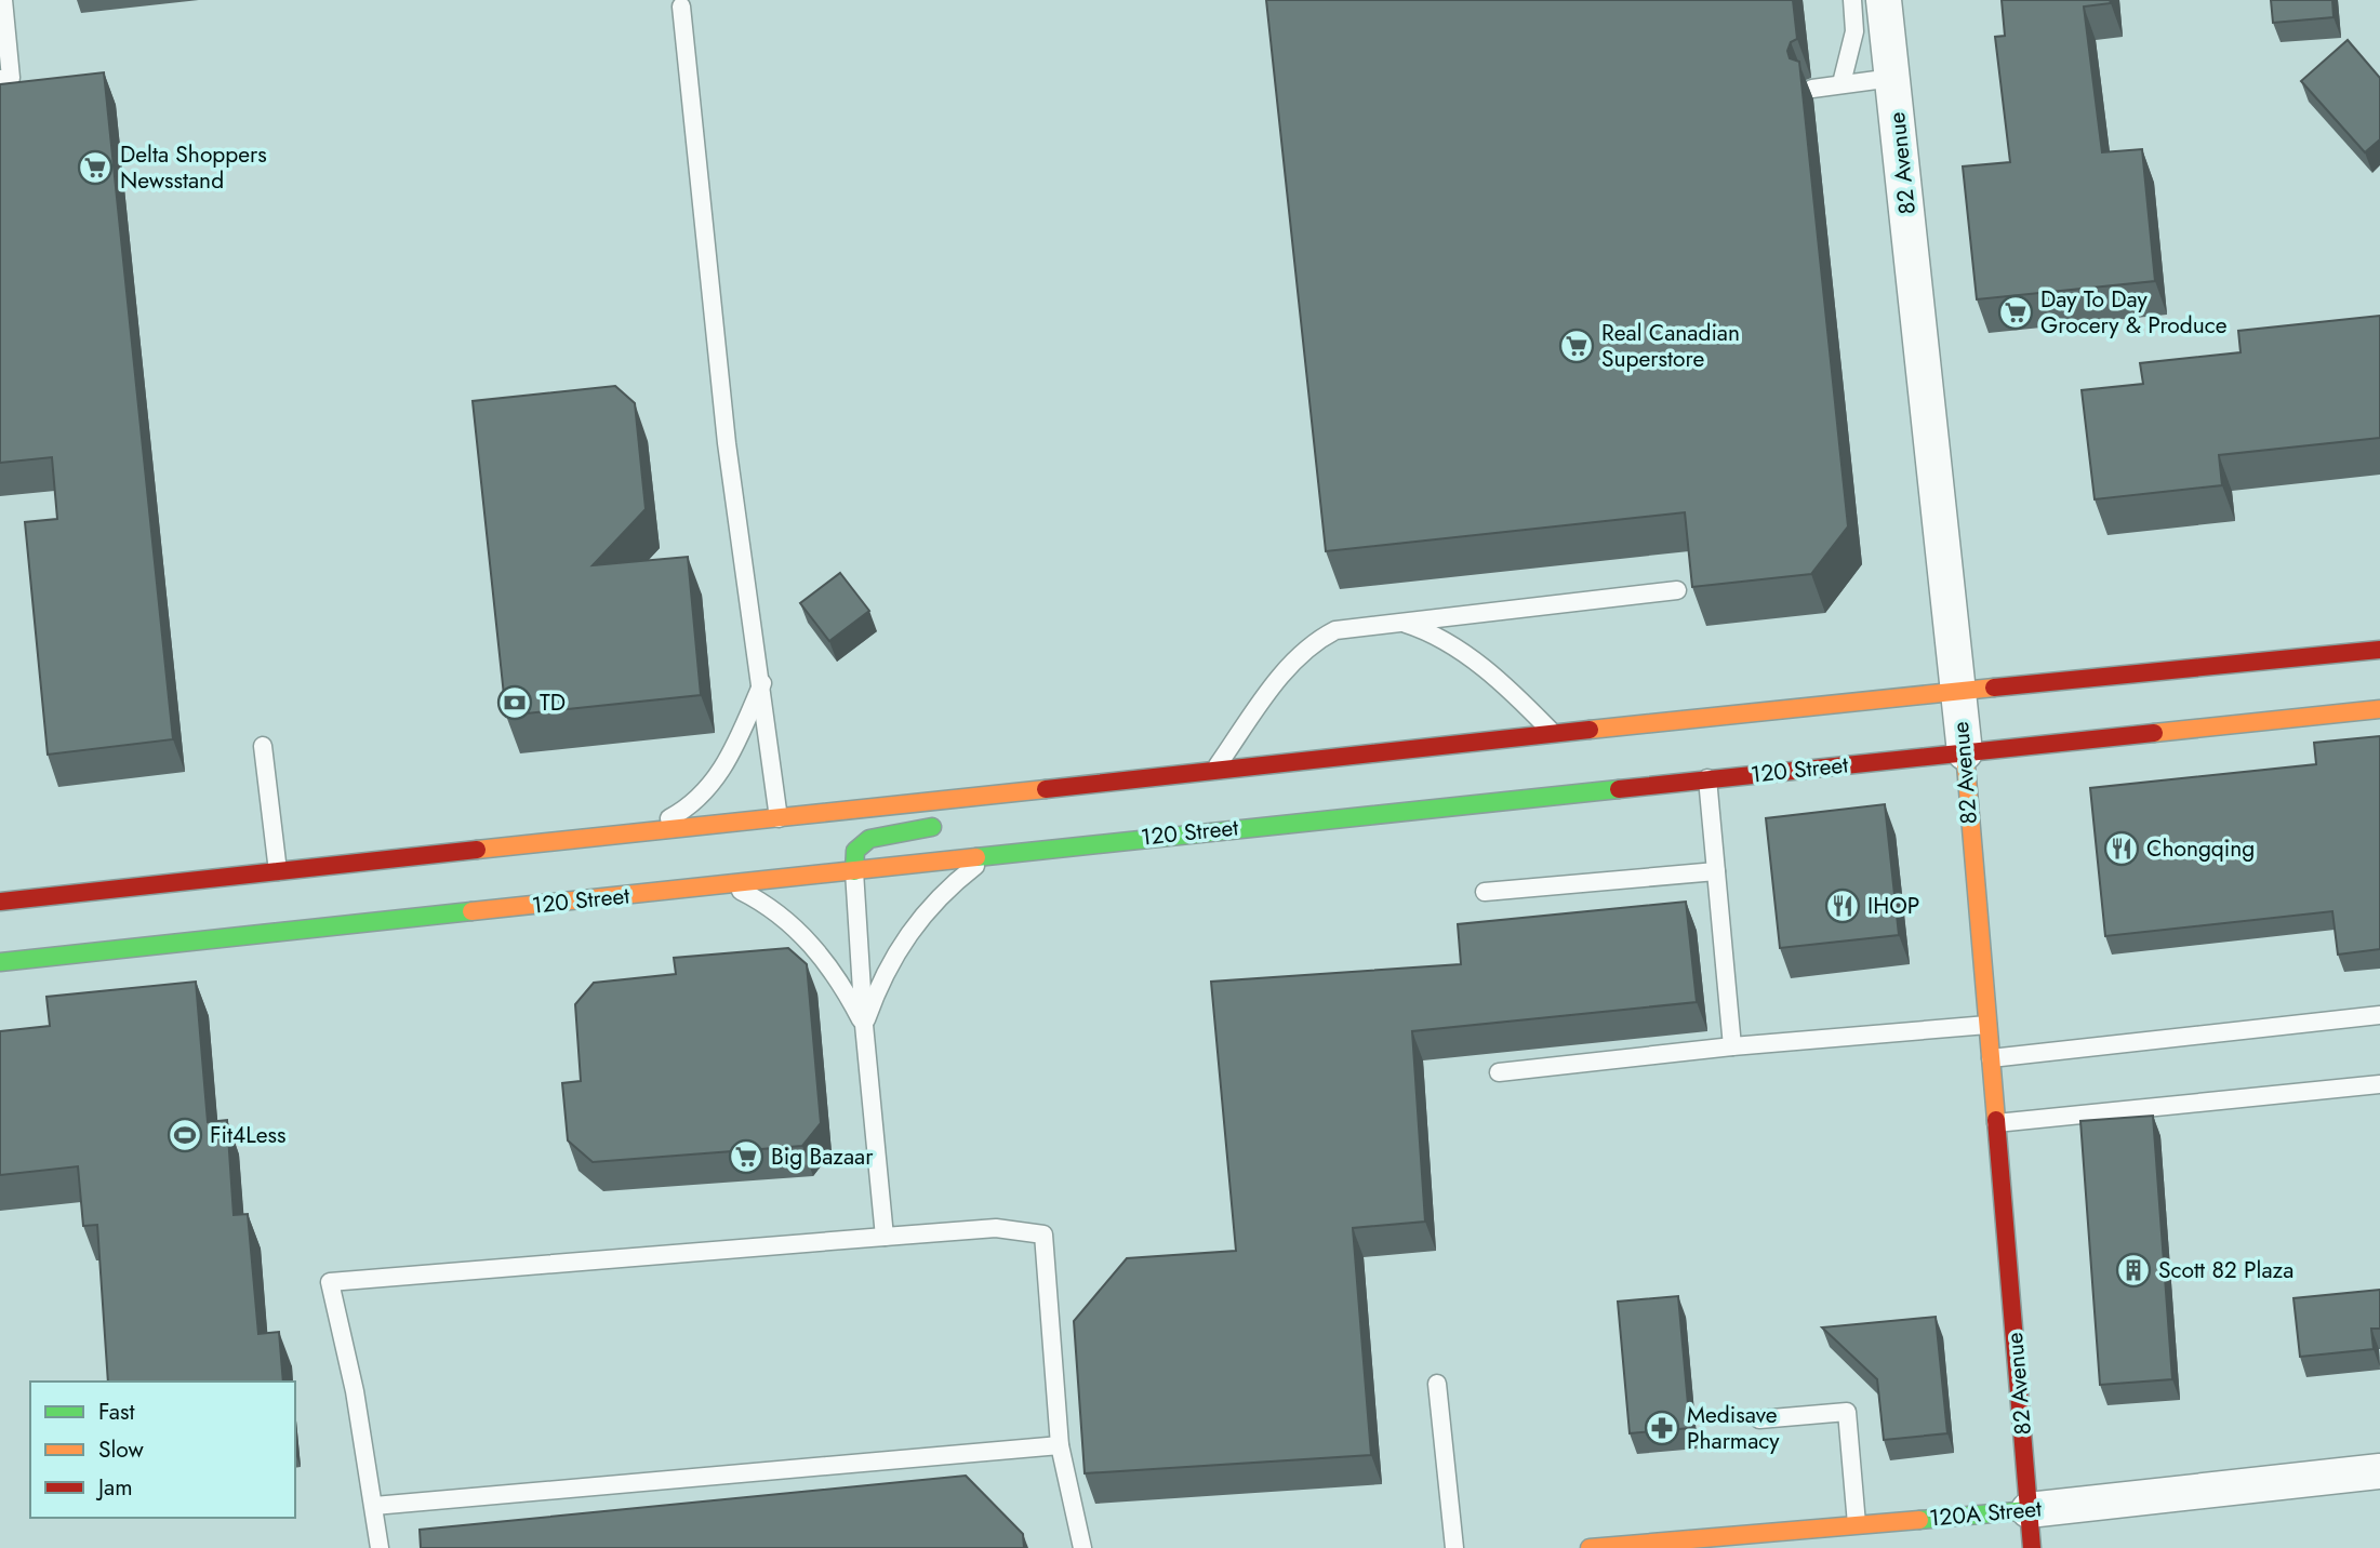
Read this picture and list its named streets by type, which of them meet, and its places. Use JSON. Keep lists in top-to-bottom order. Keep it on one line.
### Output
{"streets":{"main road":["82 Avenue","120 Street","120A Street"]},"crossings":[["82 Avenue","120 Street"],["82 Avenue","120A Street"]],"places":{"supermarket":["Delta Shoppers Newsstand","Day To Day Grocery & Produce","Real Canadian Superstore","Big Bazaar"],"bank":["TD"],"restaurant":["Chongqing","IHOP"],"sports":["Fit4Less"],"building":["Scott 82 Plaza"],"pharmacy":["Medisave Pharmacy"]},"legend":["Fast","Slow","Jam"]}
